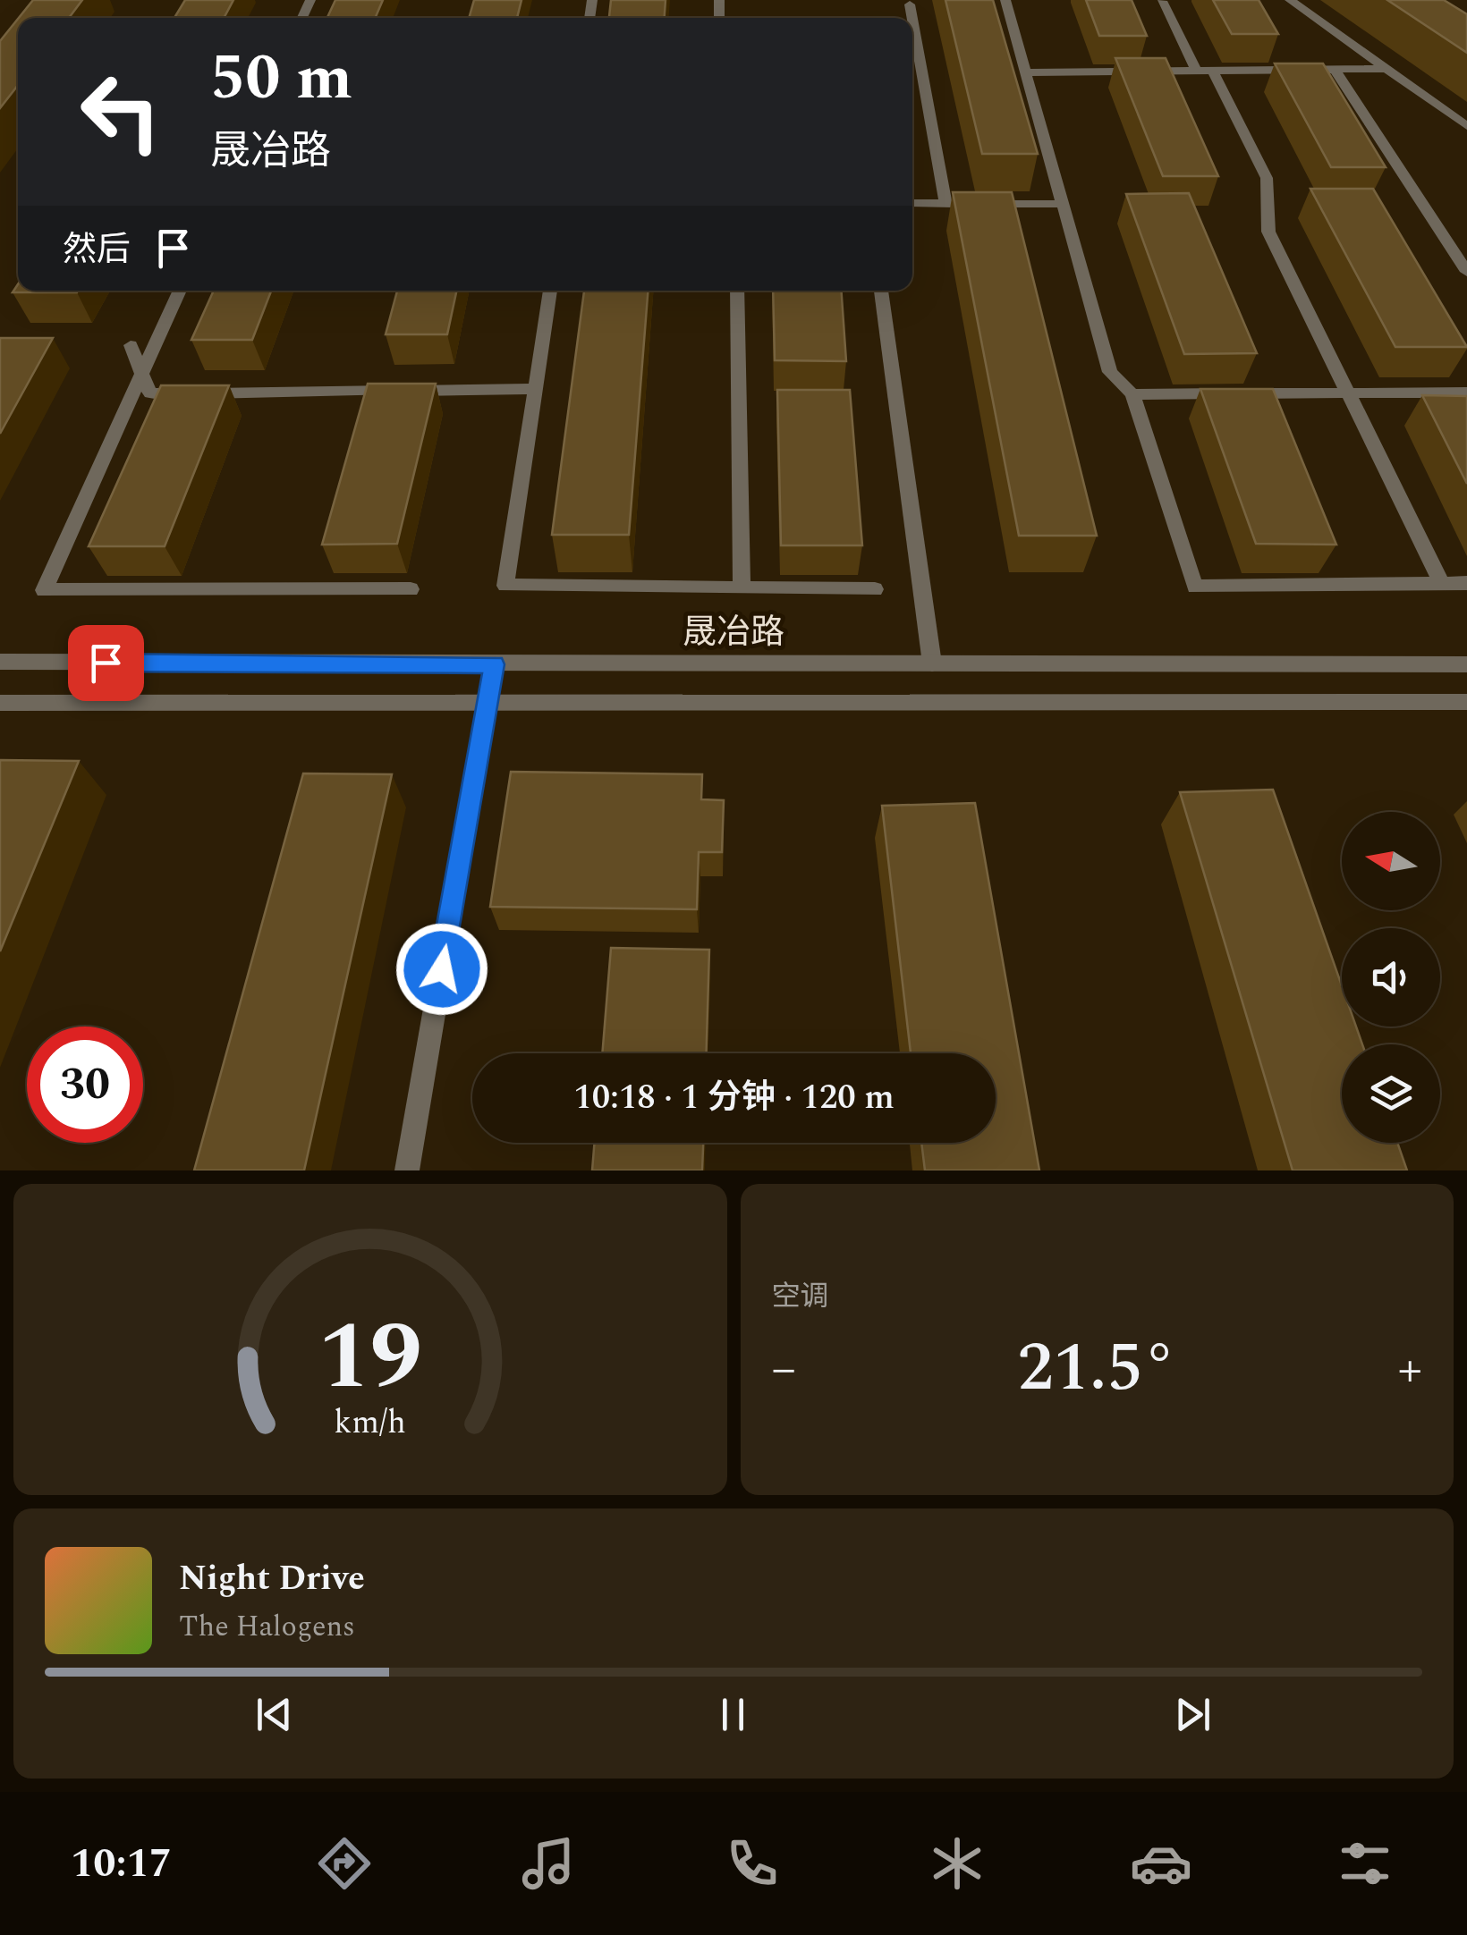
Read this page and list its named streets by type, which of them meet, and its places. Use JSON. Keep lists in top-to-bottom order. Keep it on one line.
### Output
{"streets":{"street":["晟冶路"]},"north":"left","page":{"turn":["50 m","晟冶路"],"then":"然后","limit":"30","trip":"10:18 · 1 分钟 · 120 m","tile":"空调","heat":["−","21.5°","+"],"song":["Night Drive","The Halogens"],"tabs":"10:17","gauge":["19","km/h"]}}
